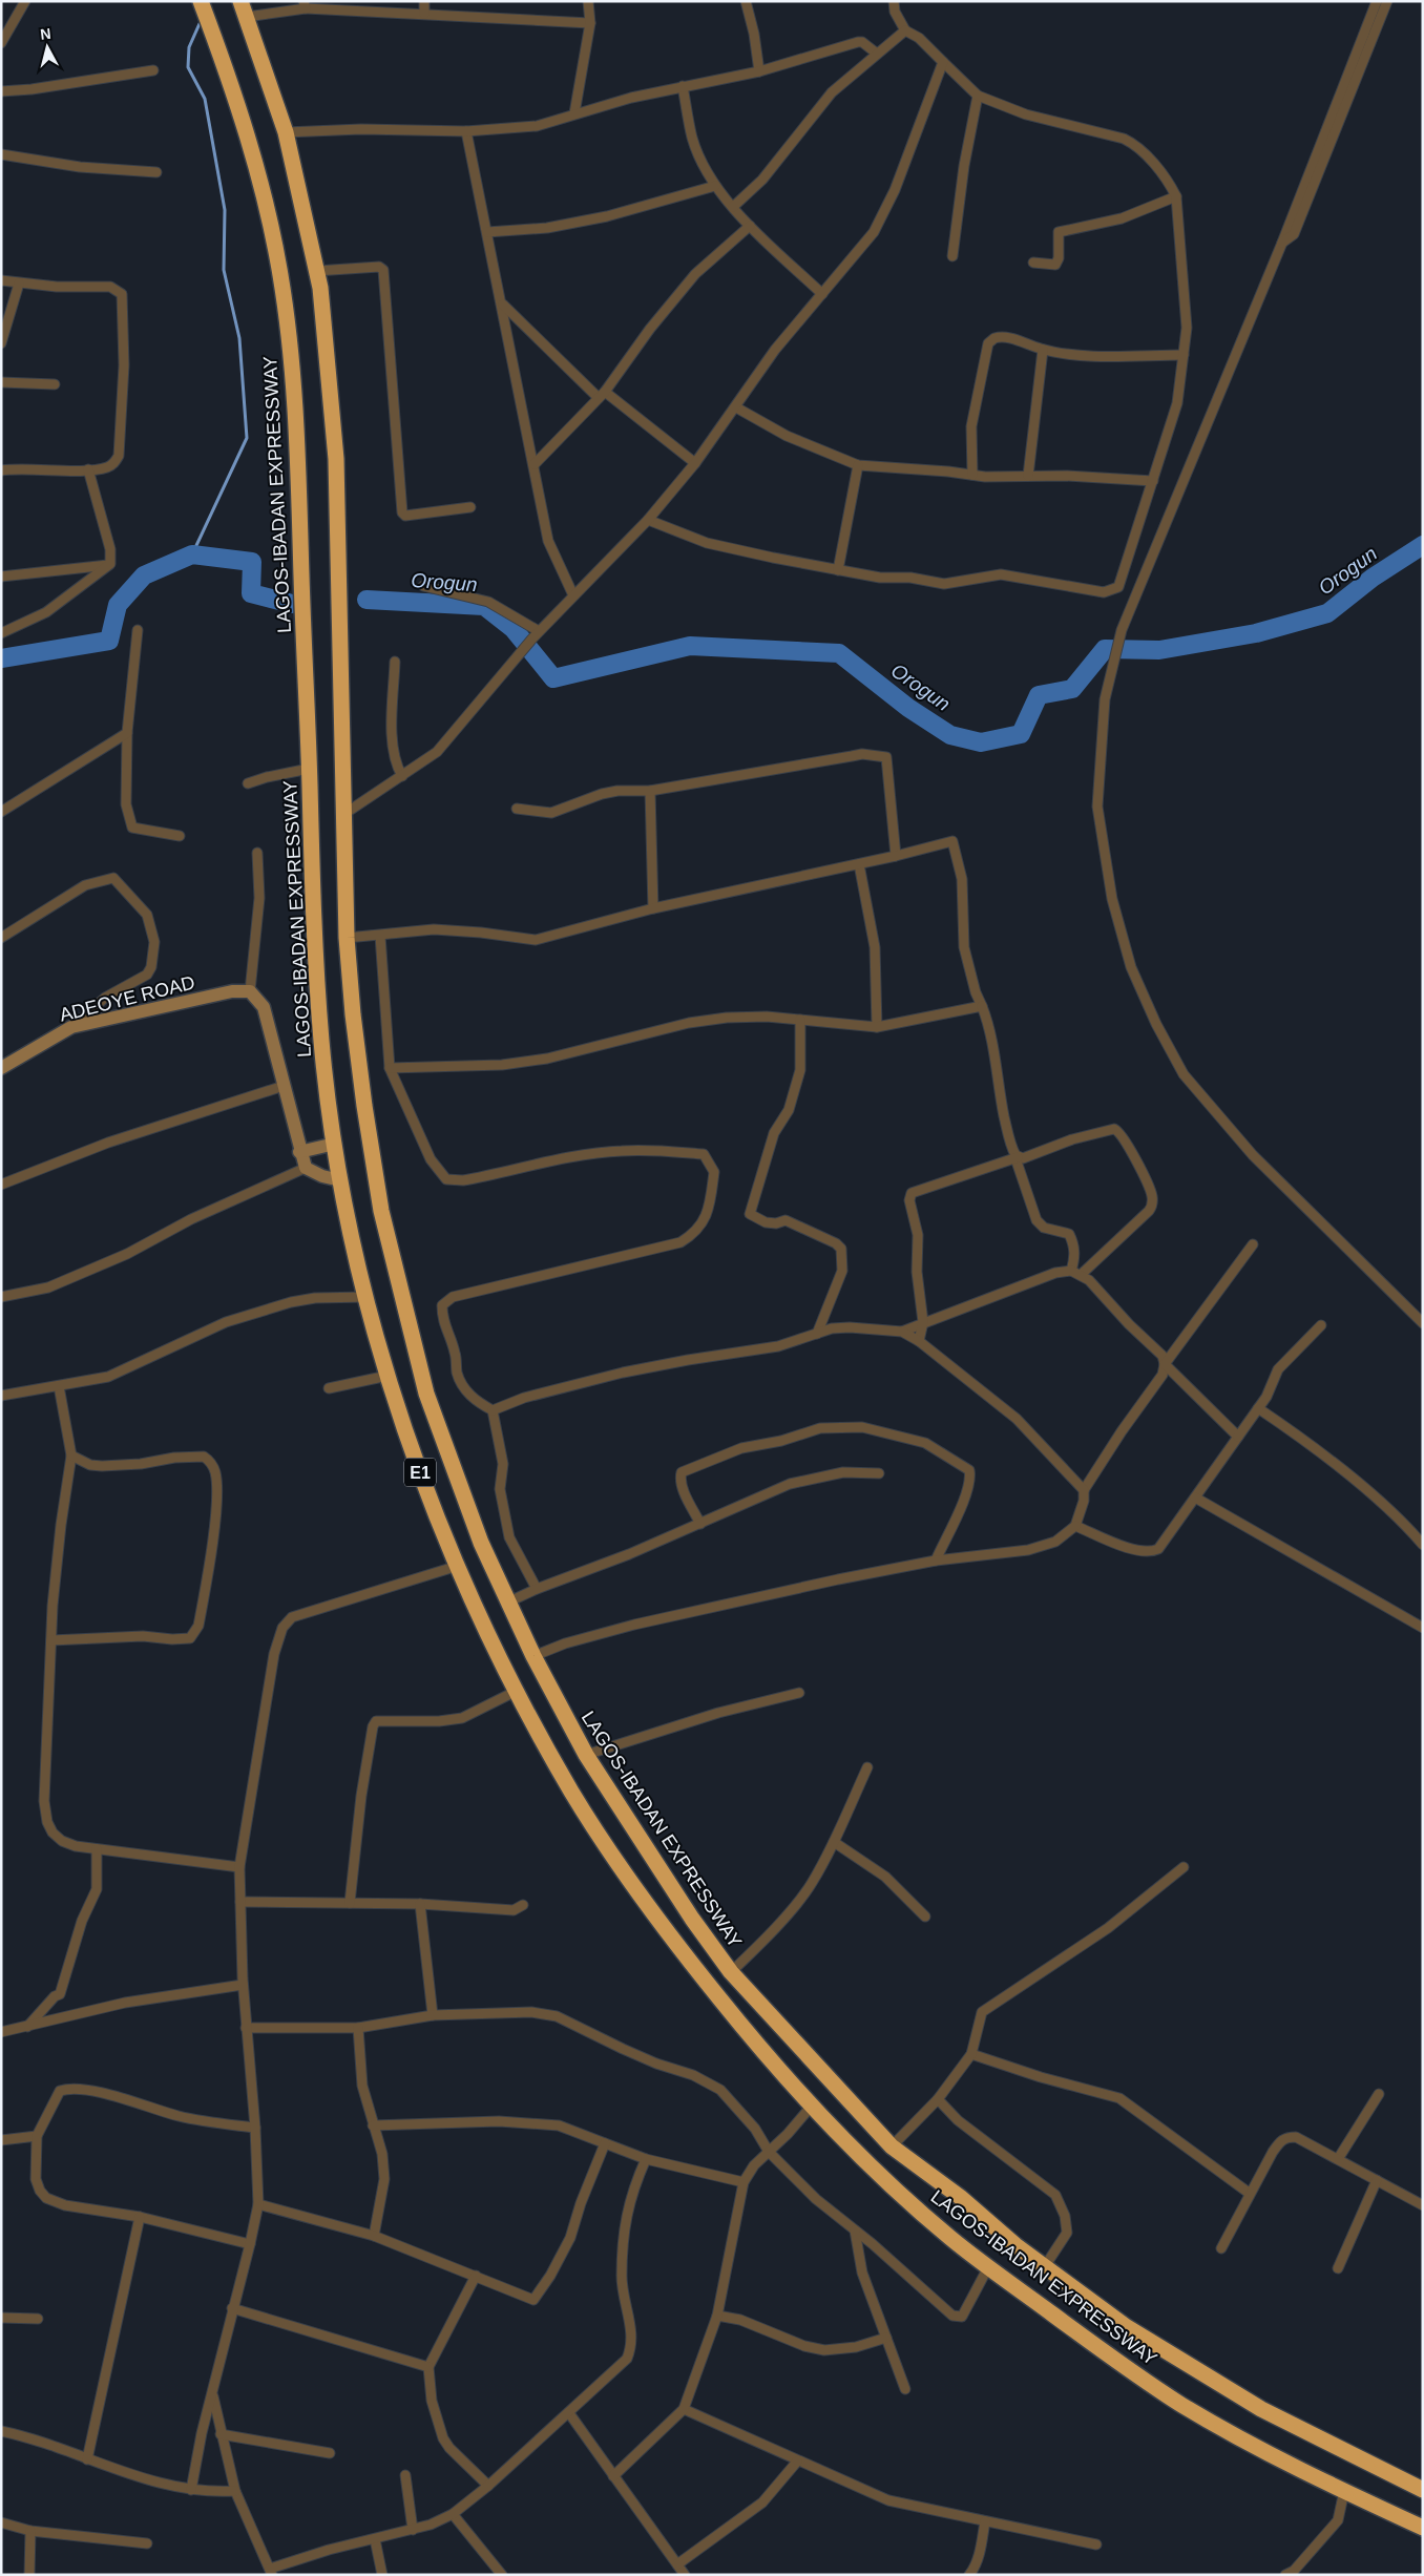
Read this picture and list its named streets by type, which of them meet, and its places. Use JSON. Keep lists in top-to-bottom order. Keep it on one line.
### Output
{"streets":{"highway":["LAGOS-IBADAN EXPRESSWAY","E1"],"street":["ADEOYE ROAD"]},"water":["Orogun"],"north":"top"}
